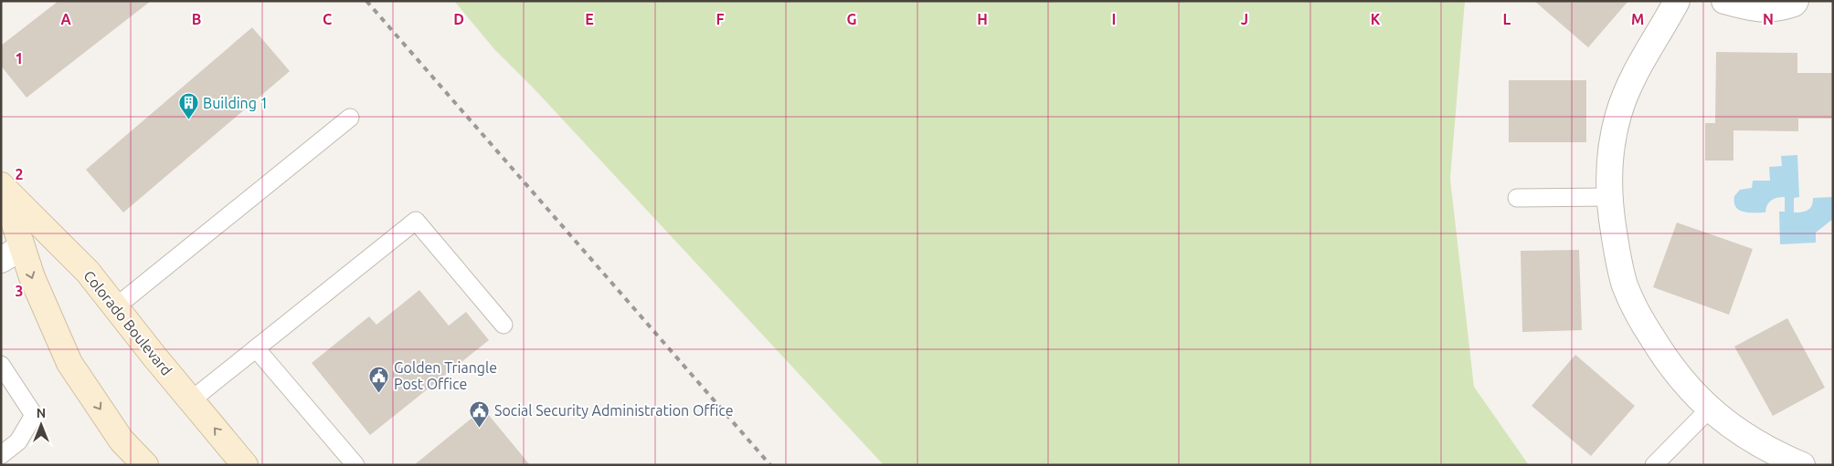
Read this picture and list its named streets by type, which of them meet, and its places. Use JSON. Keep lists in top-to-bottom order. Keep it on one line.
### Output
{"streets":{"main road":["Colorado Boulevard"]},"places":{"building":["Building 1"],"public building":["Golden Triangle Post Office","Social Security Administration Office"]},"north":"top","grid":{"columns":["A","B","C","D","E","F","G","H","I","J","K","L","M","N"],"rows":["1","2","3"]}}
